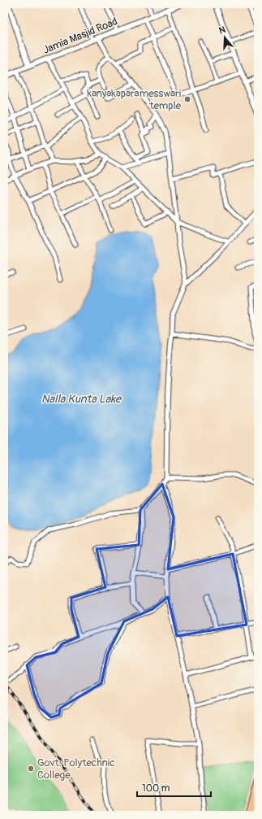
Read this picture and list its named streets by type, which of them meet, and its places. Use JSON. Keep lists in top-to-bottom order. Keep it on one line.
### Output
{"streets":{"street":["Jamia Masjid Road"]},"water":["Nalla Kunta Lake"],"places":["kanyakaparamesswari temple","Govt. Polytechnic College"],"scale_bar":"100 m","north":"top"}
